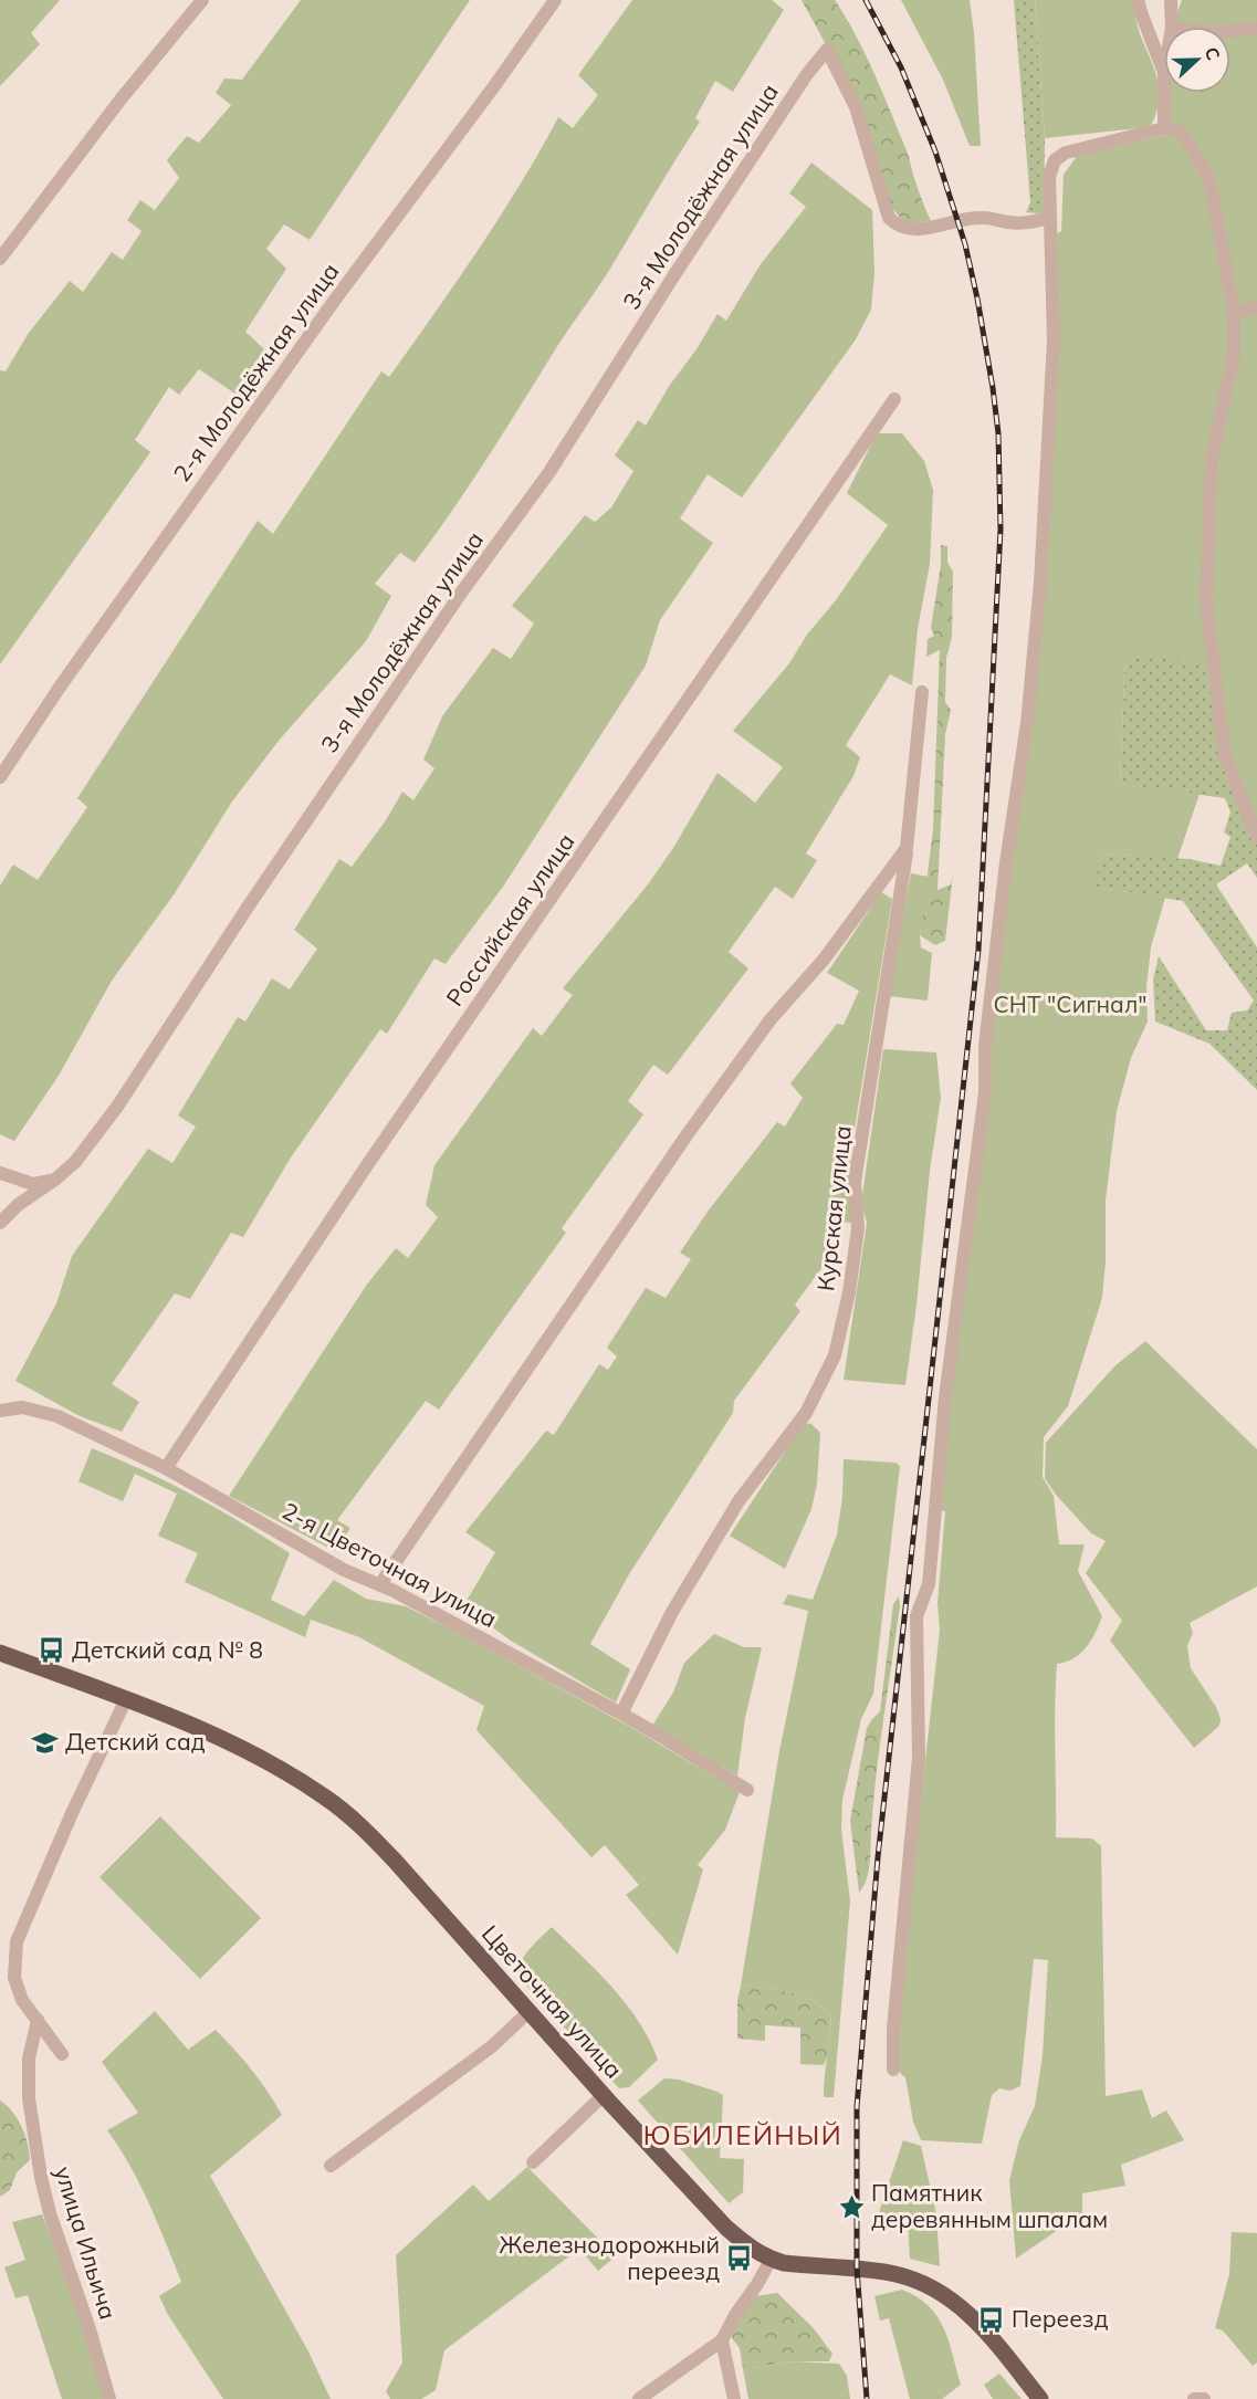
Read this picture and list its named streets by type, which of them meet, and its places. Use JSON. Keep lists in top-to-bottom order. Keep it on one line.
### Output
{"streets":{"main road":["Цветочная улица"],"street":["3-я Молодёжная улица","2-я Молодёжная улица","Российская улица","Курская улица","2-я Цветочная улица","улица Ильича"]},"crossings":[["Российская улица","2-я Цветочная улица"],["Курская улица","2-я Цветочная улица"]],"districts":["ЮБИЛЕЙНЫЙ"],"parks":["СНТ \"Сигнал\""],"places":{"bus stop":["Детский сад № 8","Железнодорожный переезд","Переезд"],"school or university":["Детский сад"],"place":["Памятник деревянным шпалам"]},"north":"right"}
